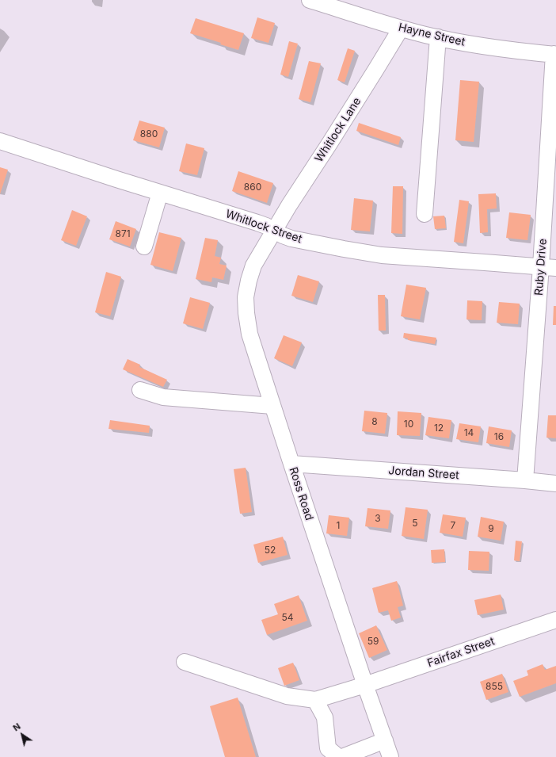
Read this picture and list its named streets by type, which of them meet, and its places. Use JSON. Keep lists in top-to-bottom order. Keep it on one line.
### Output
{"streets":{"street":["Hayne Street","Whitlock Lane","Whitlock Street","Ruby Drive","Jordan Street","Ross Road","Fairfax Street"]},"crossings":[["Hayne Street","Whitlock Lane"],["Hayne Street","Ruby Drive"],["Whitlock Lane","Whitlock Street"],["Whitlock Lane","Ross Road"],["Whitlock Street","Ruby Drive"],["Whitlock Street","Ross Road"],["Ruby Drive","Jordan Street"],["Jordan Street","Ross Road"],["Ross Road","Fairfax Street"]],"house_numbers":["880","860","871","8","10","12","14","16","3","5","1","7","9","52","54","59","855"],"north":"top left"}
